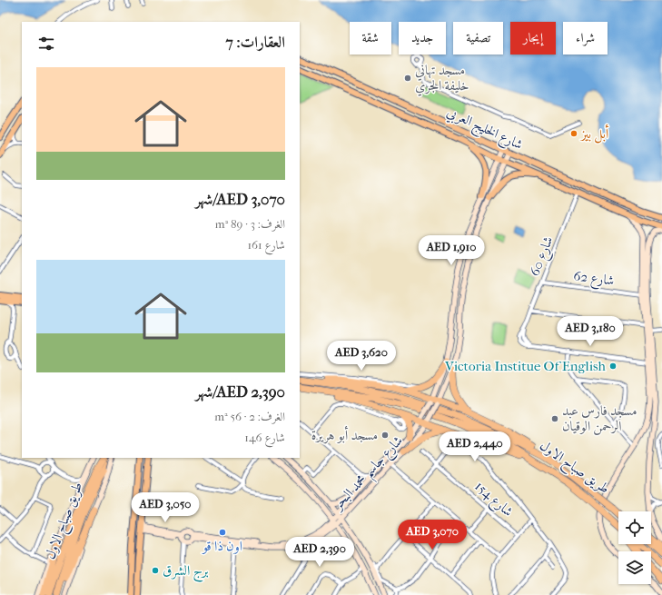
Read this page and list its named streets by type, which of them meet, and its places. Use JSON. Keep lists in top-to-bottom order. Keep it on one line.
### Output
{"streets":{"highway":["طريق صباح الاول"],"main road":["شارع الخليج العربي","شارع جاسم محمد البحر"],"street":["شارع 60","شارع 62","شارع 154"]},"crossings":[["شارع الخليج العربي","شارع 60"],["شارع 60","شارع 62"]],"places":["مسجد تهاني خليفة الجري","أبل بيز","Victoria Institue Of English","مسجد فارس عبد الرحمن الوقيان","مسجد أبو هريرة","اون ذا قو","برج الشرق"],"page":{"chip":["شراء","إيجار","تصفية","جديد","شقة"],"heading":"العقارات: 7","list":[{"name":"AED 3,070/شهر","note":"الغرف: 3 · 89 m² · شارع 161"},{"name":"AED 2,390/شهر","note":"الغرف: 2 · 56 m² · شارع 146"}],"price":["AED 1,910","AED 3,180","AED 3,620","AED 2,440","AED 3,050","AED 3,070","AED 2,390"]}}
